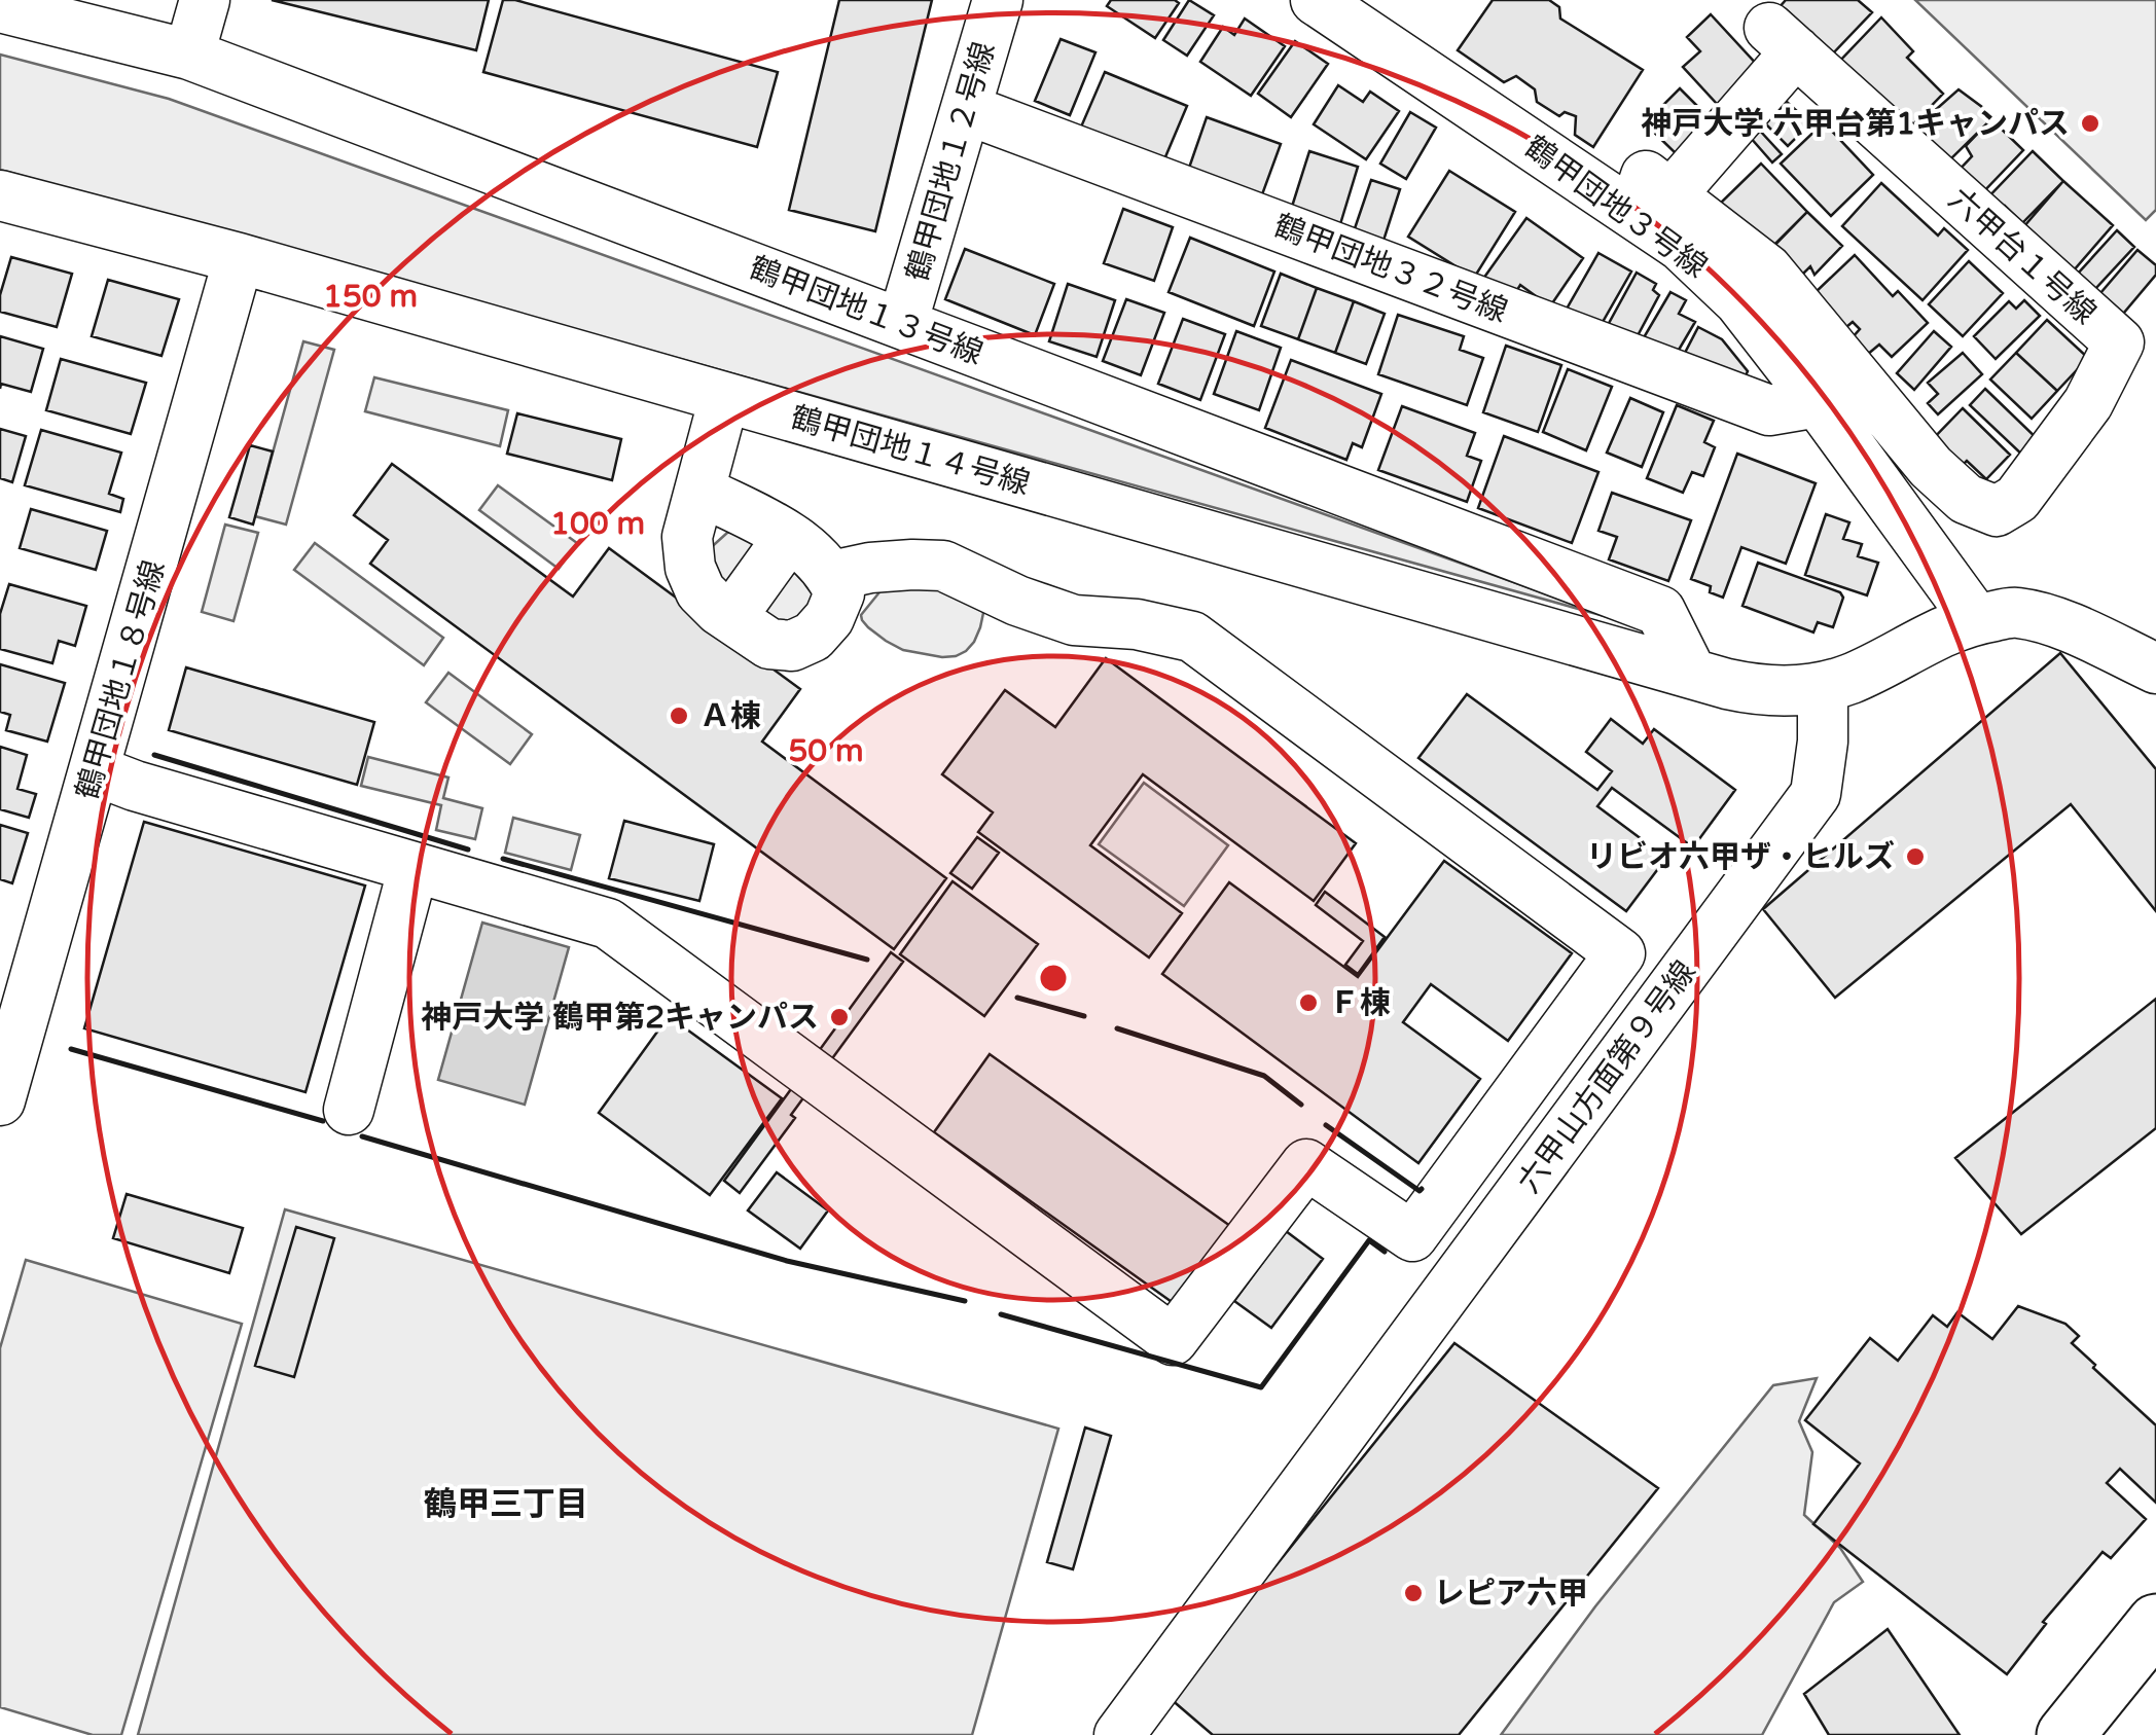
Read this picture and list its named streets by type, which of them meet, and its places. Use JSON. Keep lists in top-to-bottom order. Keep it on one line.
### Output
{"streets":{"street":["鶴甲団地１２号線","鶴甲団地３号線","六甲台１号線","鶴甲団地３２号線","鶴甲団地１３号線","鶴甲団地１４号線","鶴甲団地１８号線","六甲山方面第９号線"]},"crossings":[["鶴甲団地１２号線","鶴甲団地３２号線"],["鶴甲団地１２号線","鶴甲団地１３号線"],["鶴甲団地３号線","六甲台１号線"],["鶴甲団地３号線","鶴甲団地３２号線"],["鶴甲団地１３号線","鶴甲団地１４号線"],["鶴甲団地１４号線","鶴甲団地１８号線"],["鶴甲団地１４号線","六甲山方面第９号線"]],"districts":["鶴甲三丁目"],"places":["神戸大学 六甲台第1キャンパス","Ａ棟","リビオ六甲ザ・ヒルズ","Ｆ棟","神戸大学 鶴甲第2キャンパス","レピア六甲"],"rings":["150 m","100 m","50 m"]}
